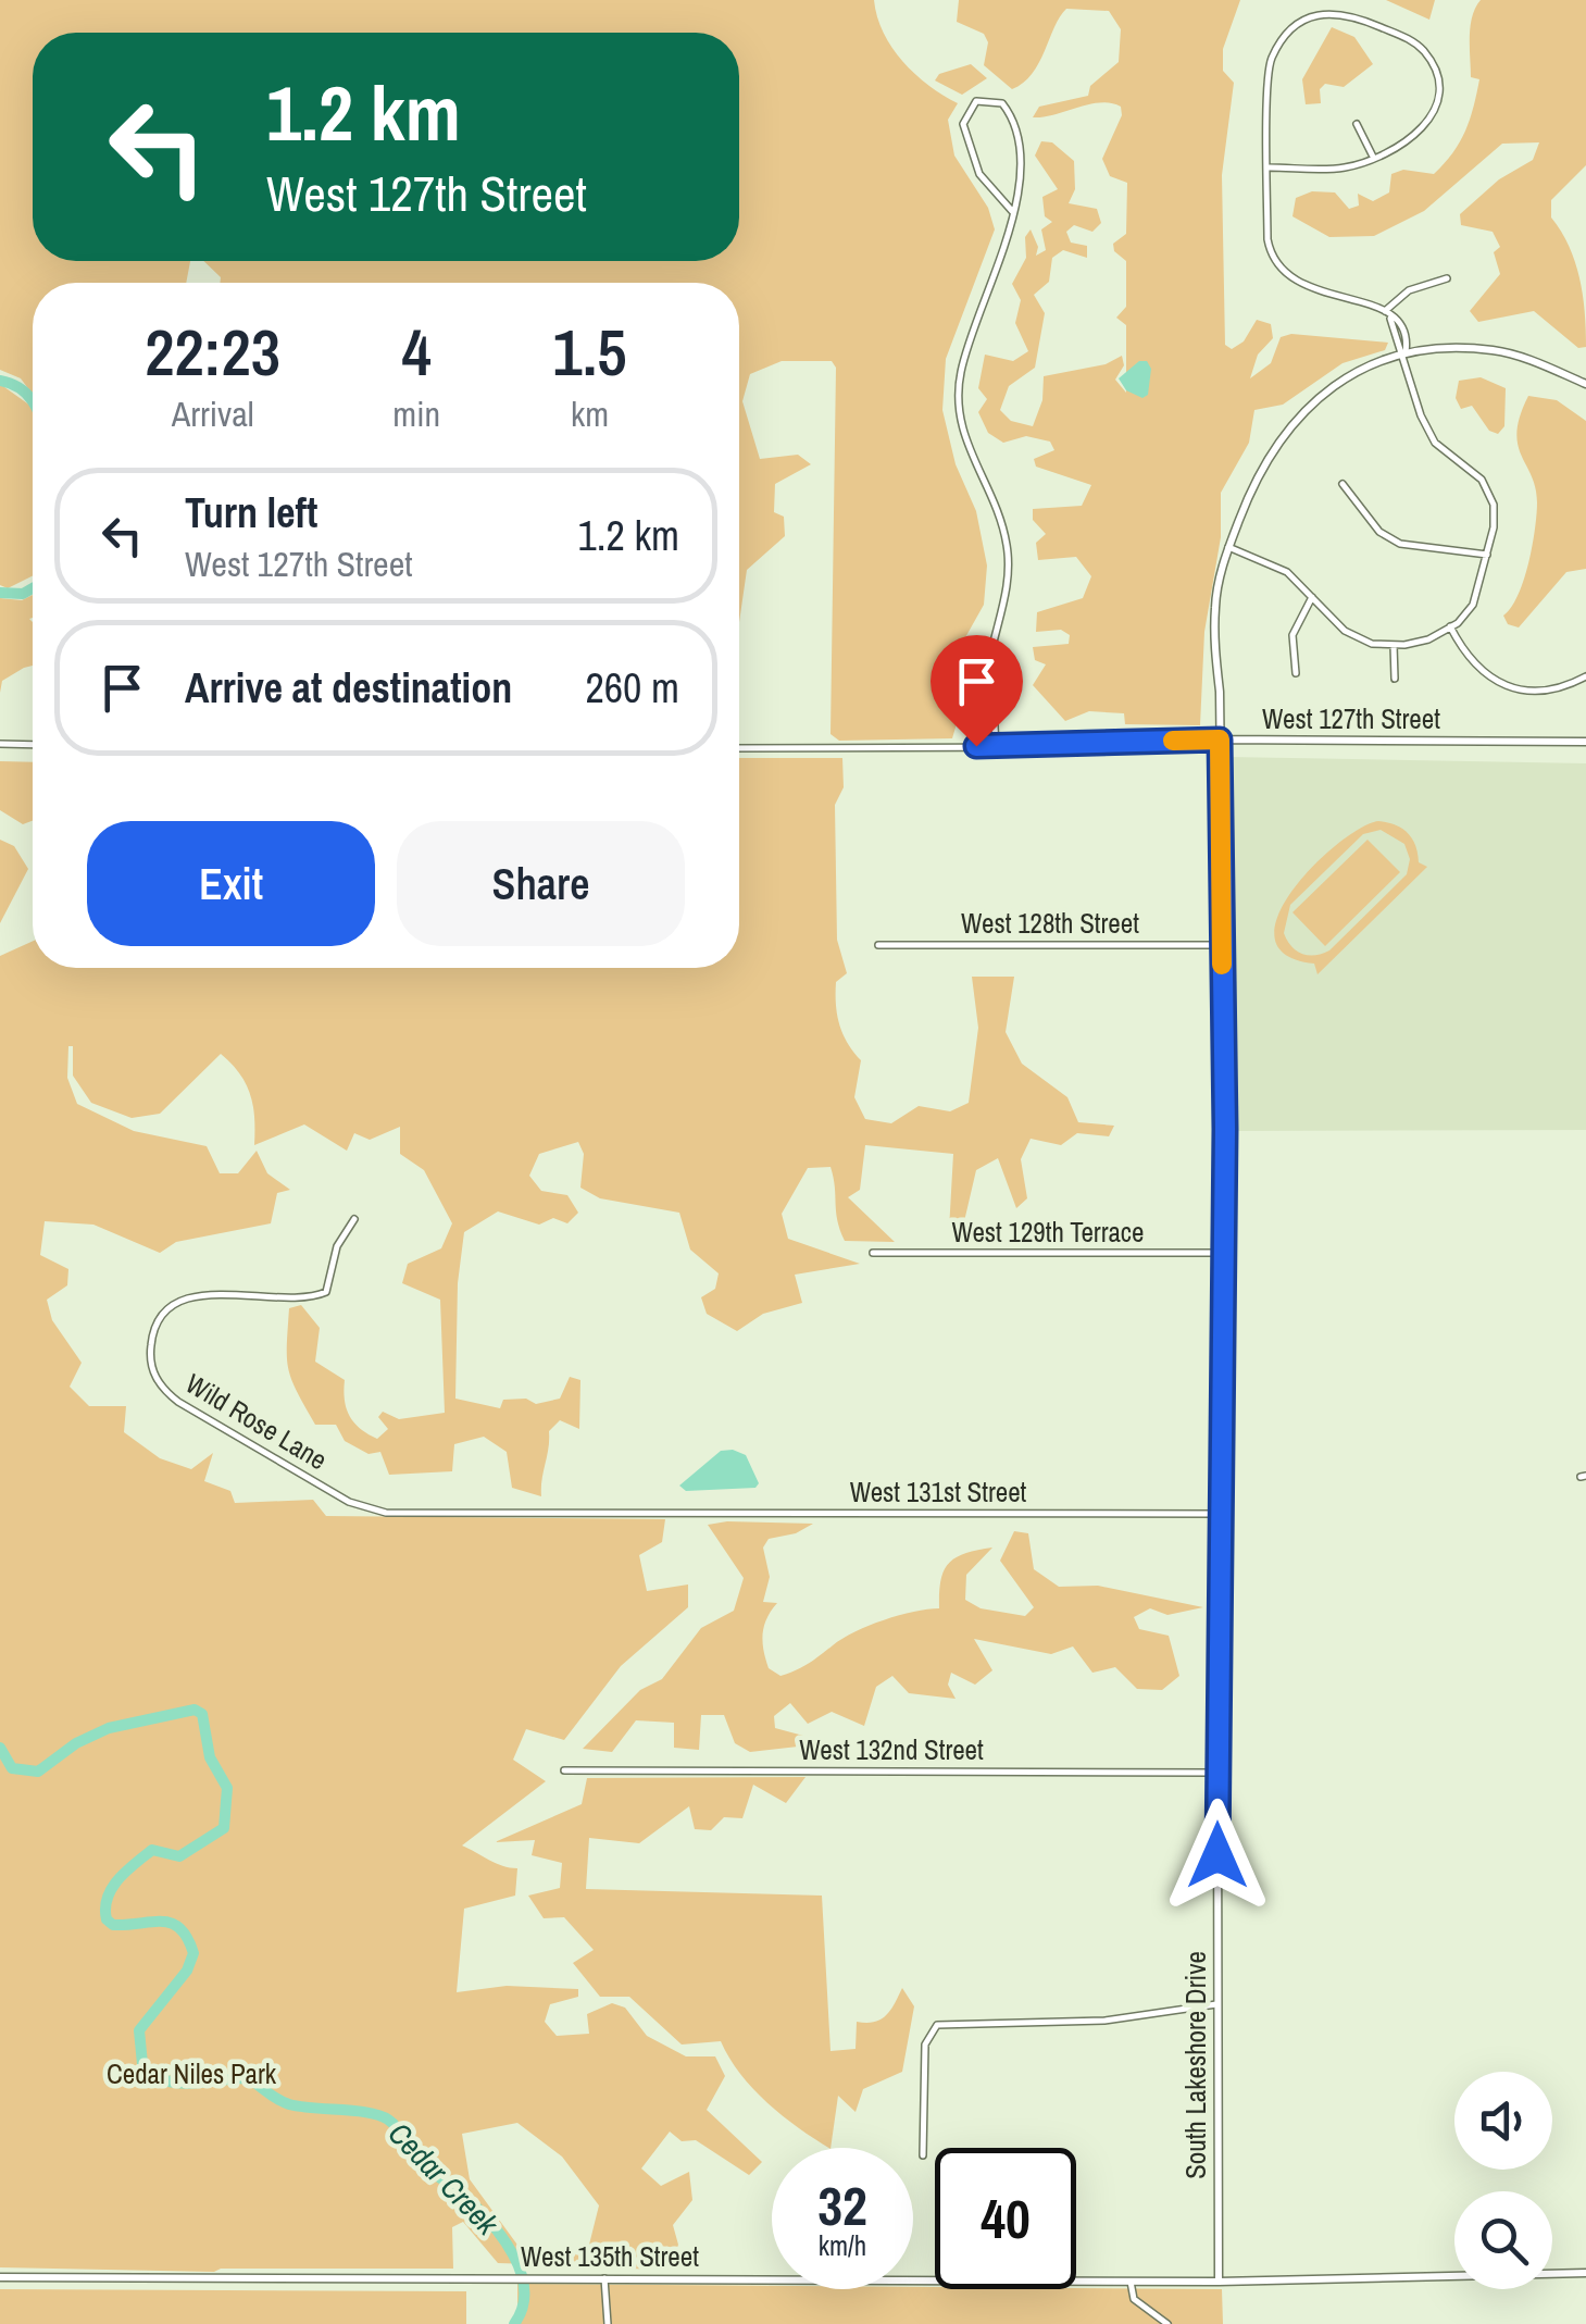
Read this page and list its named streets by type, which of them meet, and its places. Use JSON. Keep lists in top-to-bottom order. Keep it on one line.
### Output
{"streets":{"street":["West 127th Street","West 128th Street","West 129th Terrace","Wild Rose Lane","West 131st Street","West 132nd Street","South Lakeshore Drive","West 135th Street"]},"crossings":[["West 127th Street","South Lakeshore Drive"],["West 128th Street","South Lakeshore Drive"],["West 129th Terrace","South Lakeshore Drive"],["Wild Rose Lane","West 131st Street"],["West 131st Street","South Lakeshore Drive"],["West 132nd Street","South Lakeshore Drive"],["South Lakeshore Drive","West 135th Street"]],"water":["Cedar Creek"],"parks":["Cedar Niles Park"],"page":{"turn":["1.2 km","West 127th Street"],"eta":["22:23","Arrival","4","min","1.5","km"],"list":[{"name":"Turn left","note":"West 127th Street","value":"1.2 km"},{"name":"Arrive at destination","value":"260 m"}],"buttons":["Exit","Share"],"speed":"32 km/h","limit":"40"}}
